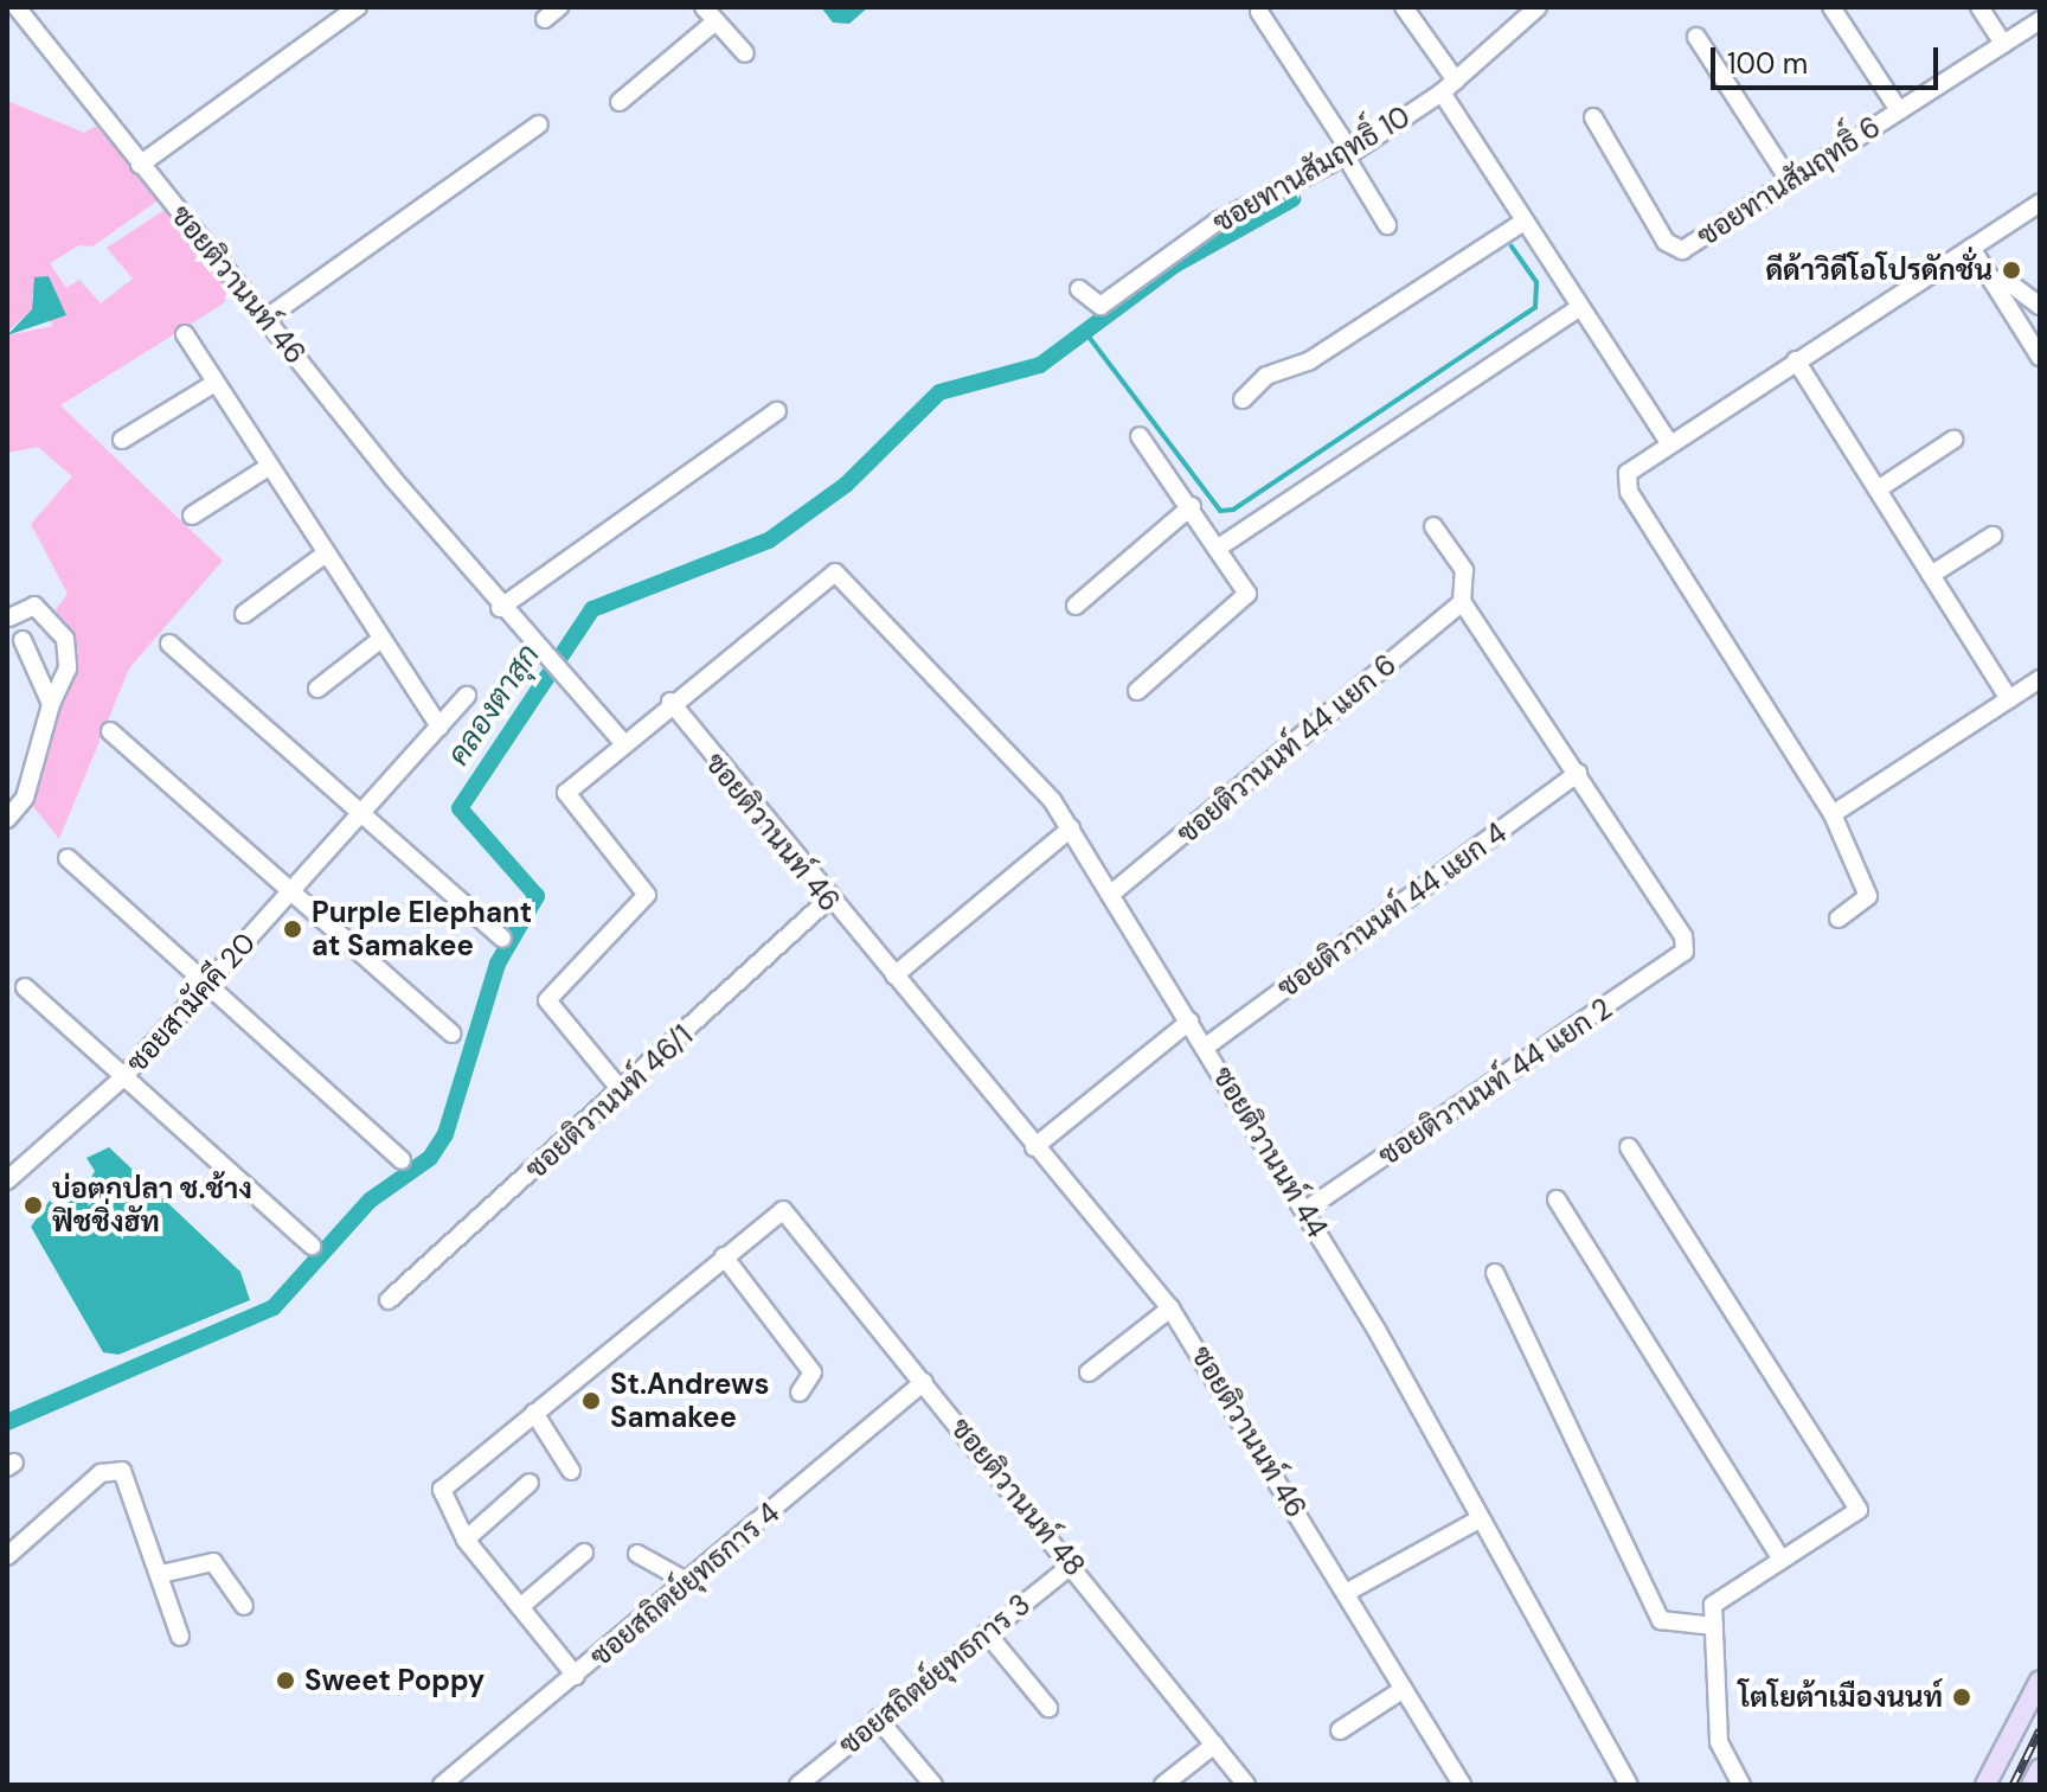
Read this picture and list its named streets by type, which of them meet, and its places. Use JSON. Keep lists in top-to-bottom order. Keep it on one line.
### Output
{"streets":{"street":["ซอยทานสัมฤทธิ์ 10","ซอยทานสัมฤทธิ์ 6","ซอยติวานนท์ 46","ซอยติวานนท์ 44 แยก 6","ซอยติวานนท์ 44 แยก 4","ซอยสามัคคี 20","ซอยติวานนท์ 44 แยก 2","ซอยติวานนท์ 46/1","ซอยติวานนท์ 44","ซอยติวานนท์ 48","ซอยสถิตย์ยุทธการ 4","ซอยสถิตย์ยุทธการ 3"]},"crossings":[["ซอยติวานนท์ 46","ซอยติวานนท์ 46/1"],["ซอยติวานนท์ 46","ซอยติวานนท์ 44"],["ซอยติวานนท์ 44 แยก 6","ซอยติวานนท์ 44"],["ซอยติวานนท์ 44 แยก 4","ซอยติวานนท์ 44 แยก 2"],["ซอยติวานนท์ 44 แยก 4","ซอยติวานนท์ 44"],["ซอยติวานนท์ 44 แยก 2","ซอยติวานนท์ 44"],["ซอยติวานนท์ 48","ซอยสถิตย์ยุทธการ 4"],["ซอยติวานนท์ 48","ซอยสถิตย์ยุทธการ 3"]],"water":["คลองตาสุก"],"places":["ดีด้าวิดีโอโปรดักชั่น","Purple Elephant at Samakee","บ่อตกปลา ช.ช้าง ฟิชชิ่งฮัท","St.Andrews Samakee","Sweet Poppy","โตโยต้าเมืองนนท์"],"scale_bar":"100 m"}
